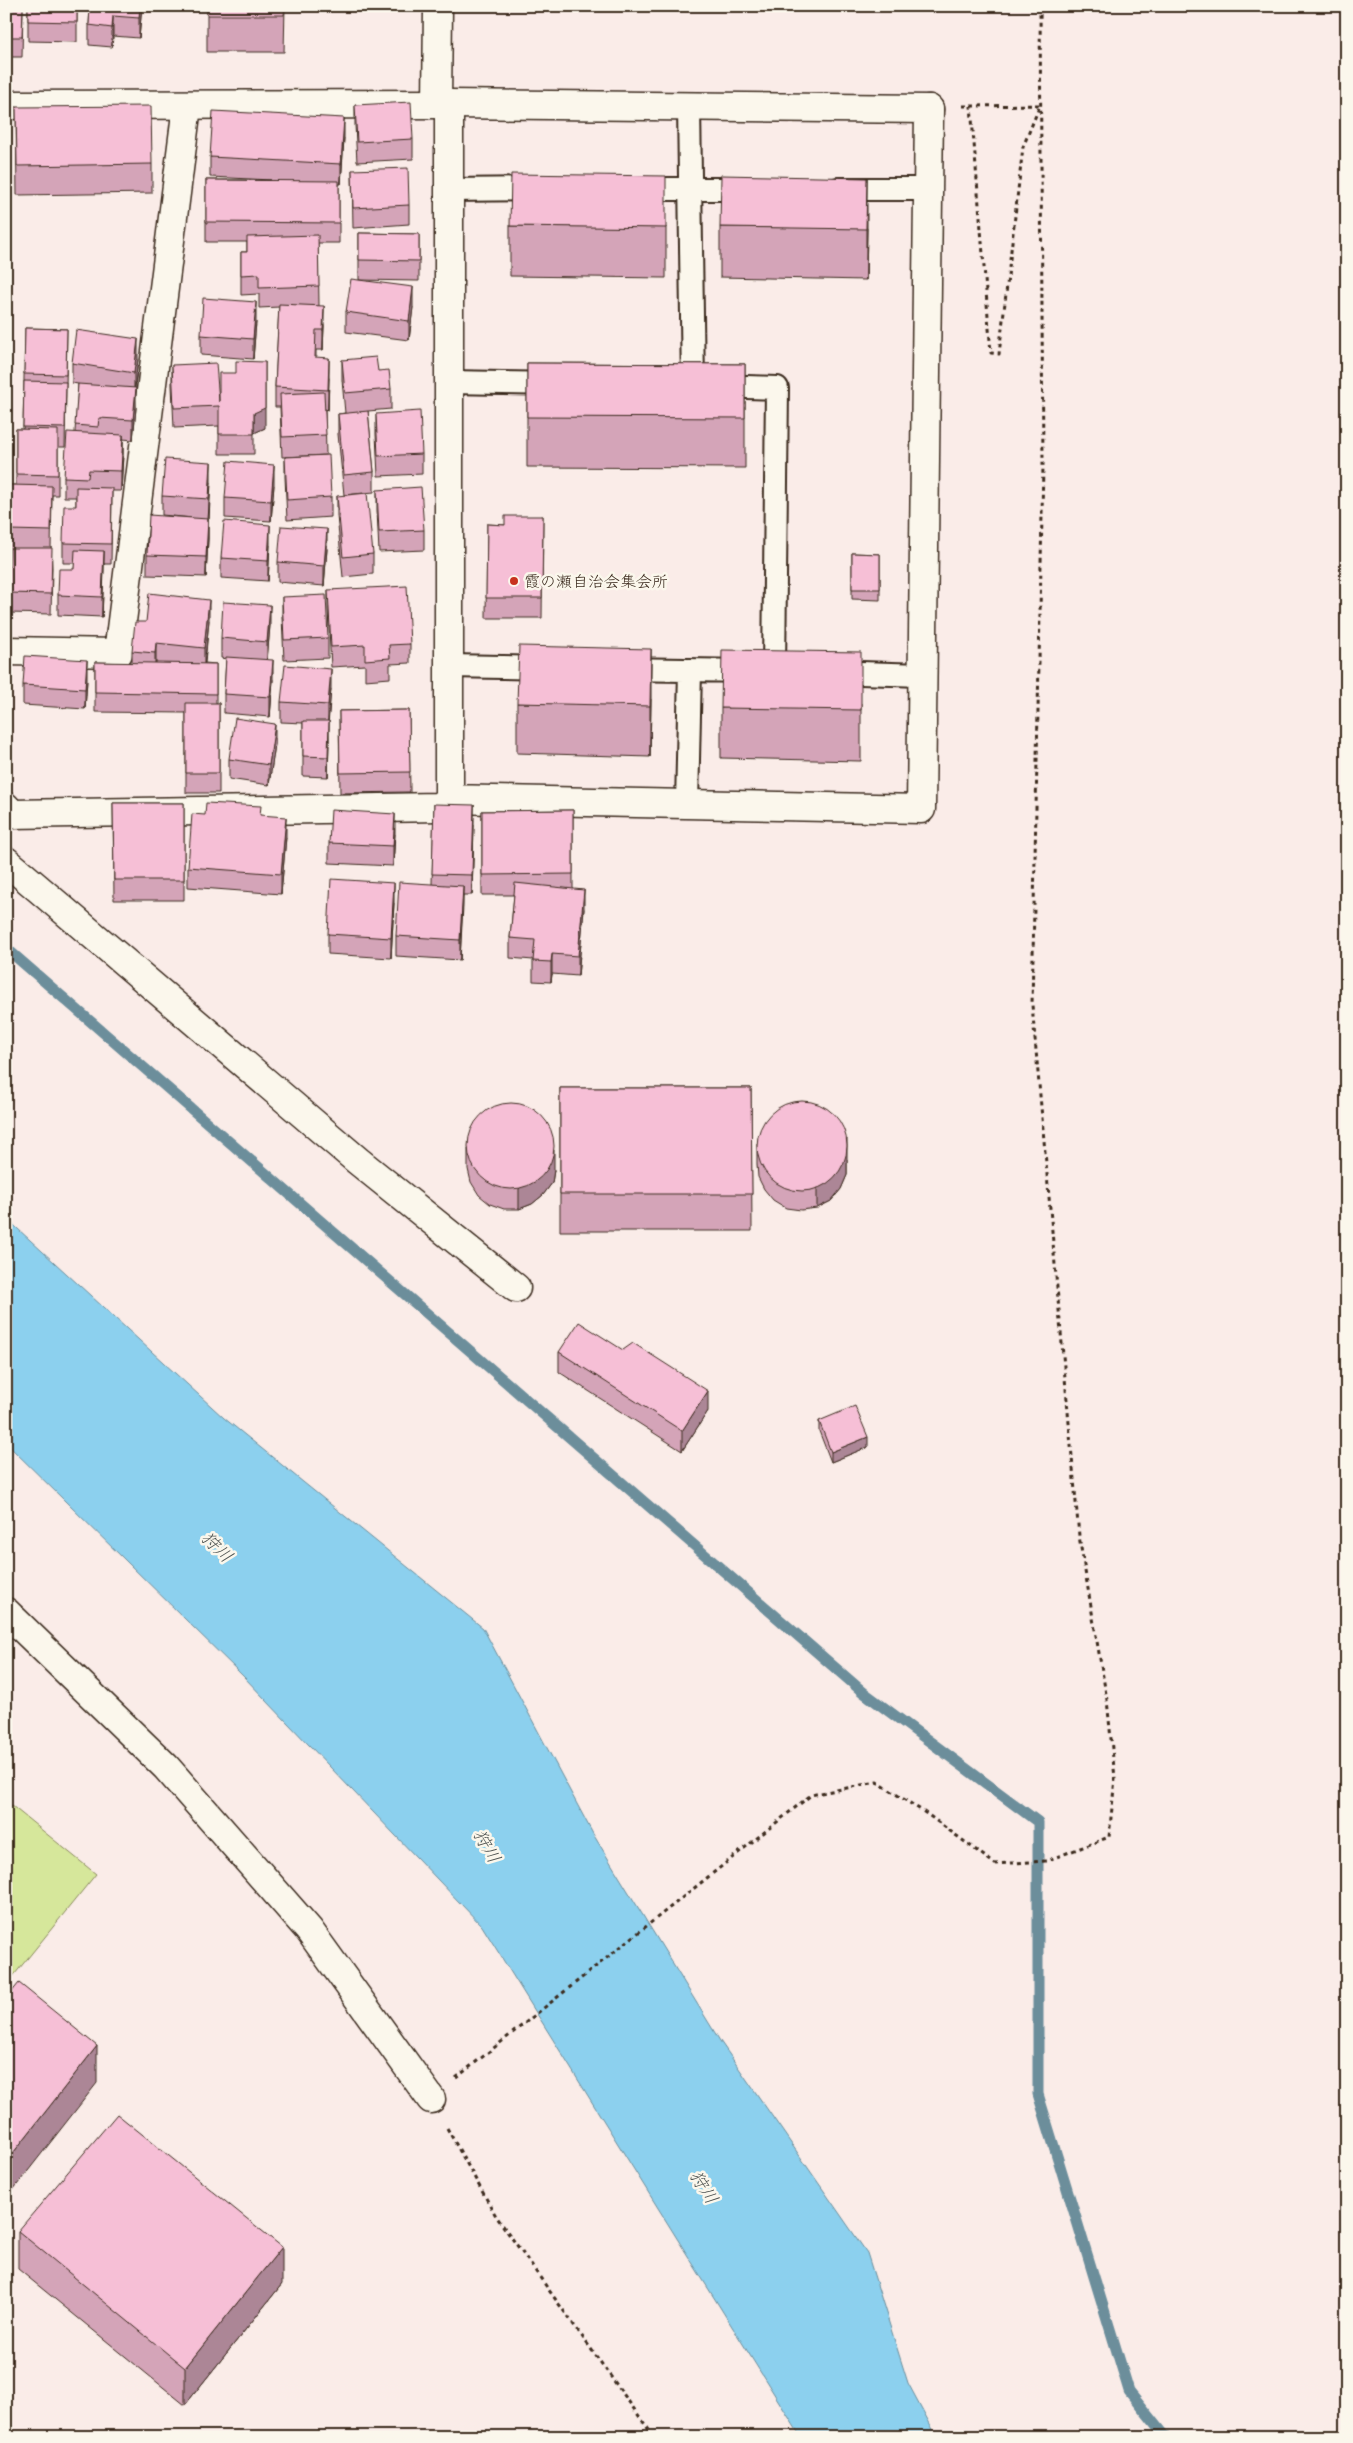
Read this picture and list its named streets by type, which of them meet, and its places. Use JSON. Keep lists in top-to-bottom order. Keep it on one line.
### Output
{"water":["狩川"],"places":["霞の瀬自治会集会所"]}
